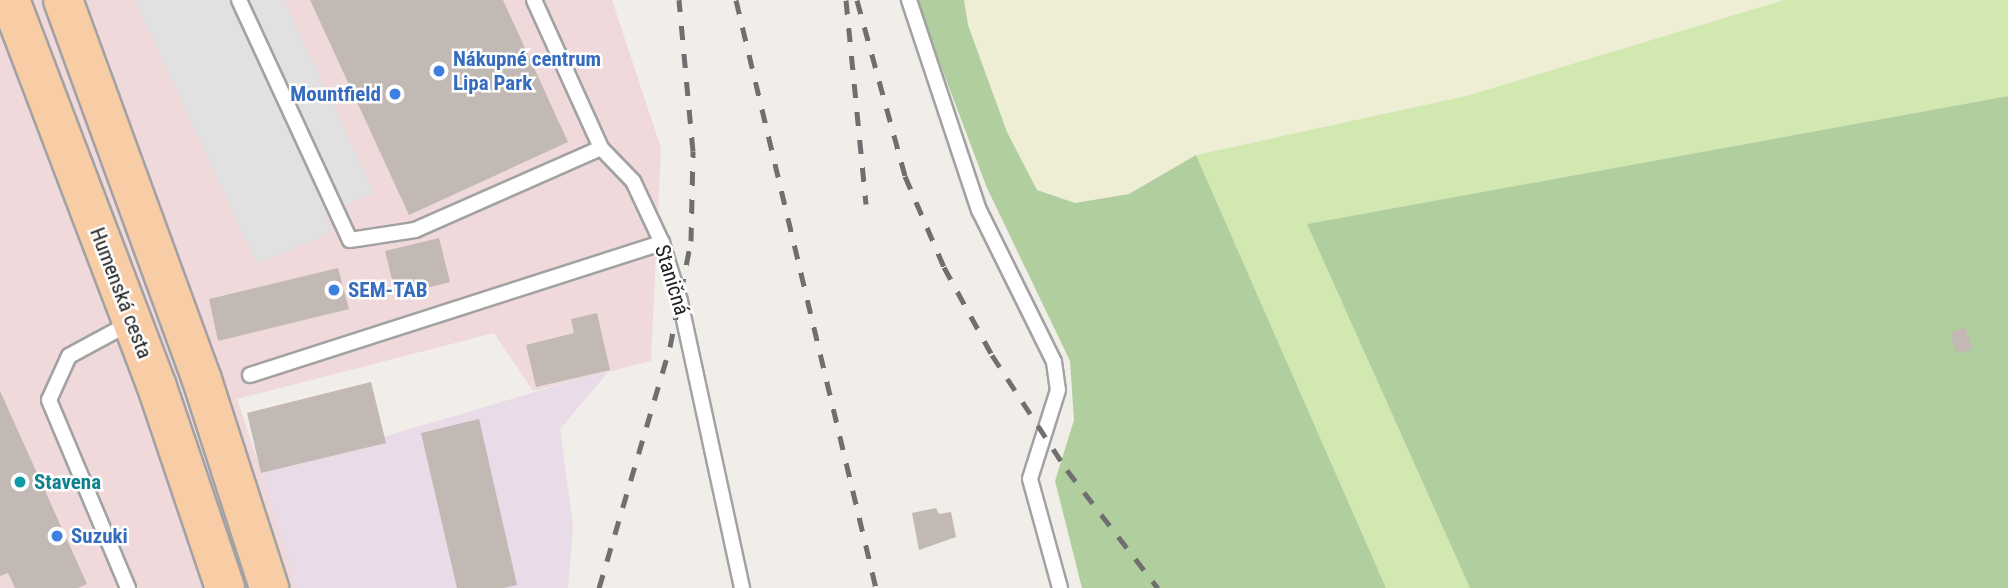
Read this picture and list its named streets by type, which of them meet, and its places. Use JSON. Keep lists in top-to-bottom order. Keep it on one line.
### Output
{"streets":{"main road":["Humenská cesta"],"lane":["Staničná"]},"places":["Nákupné centrum Lipa Park","Mountfield","SEM-TAB","Stavena","Suzuki"]}
